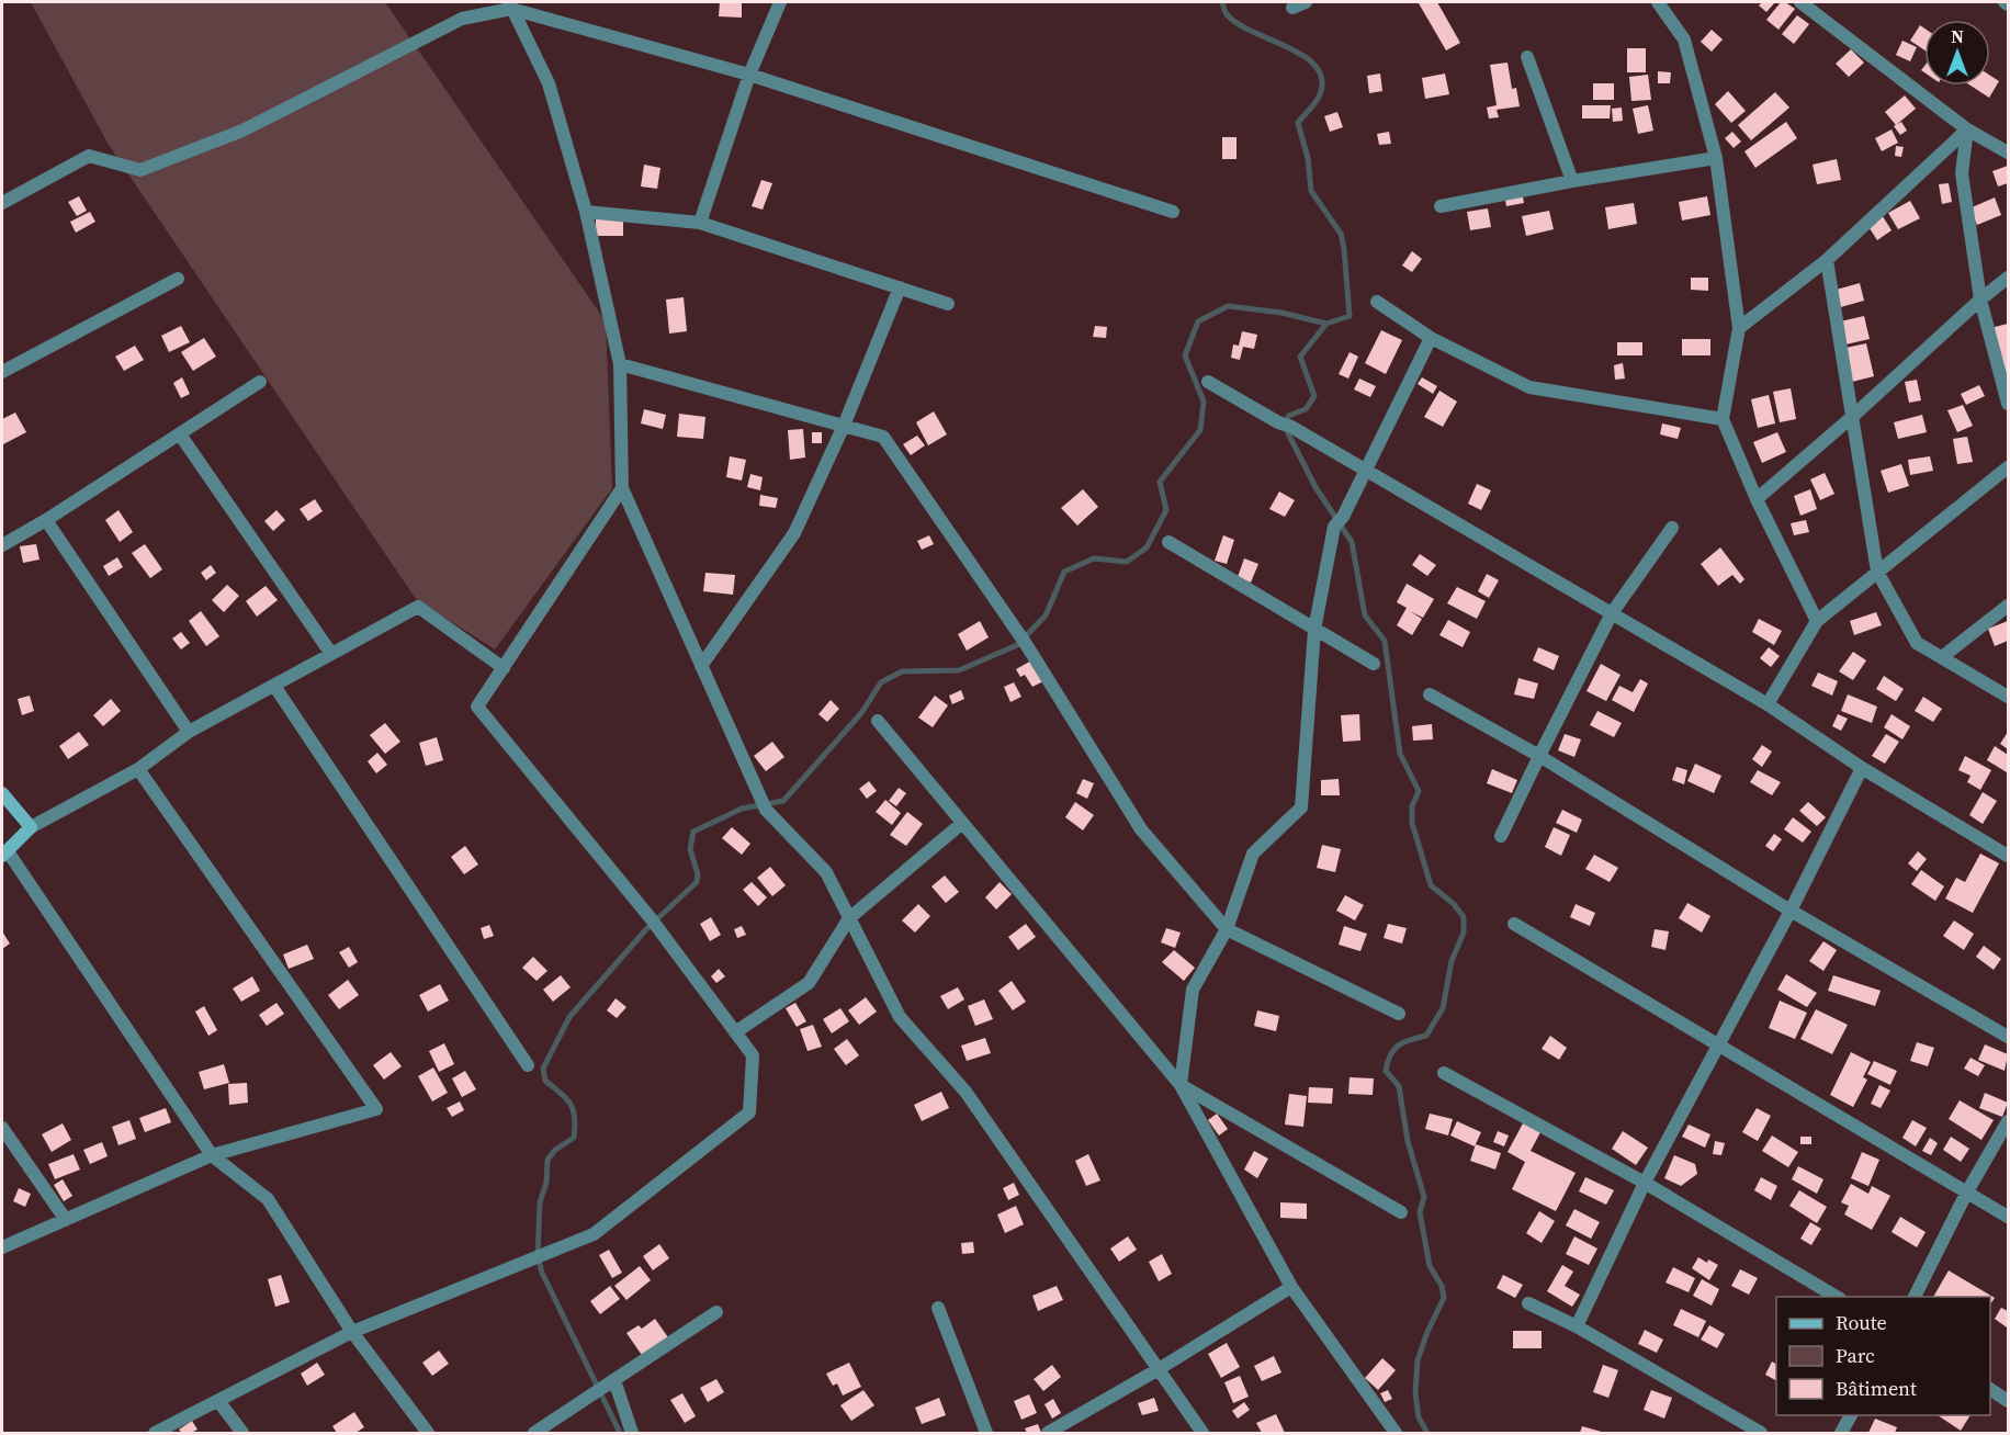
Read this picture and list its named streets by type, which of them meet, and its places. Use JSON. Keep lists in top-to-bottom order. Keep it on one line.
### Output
{"legend":["Route","Parc","Bâtiment"],"north":"top"}
